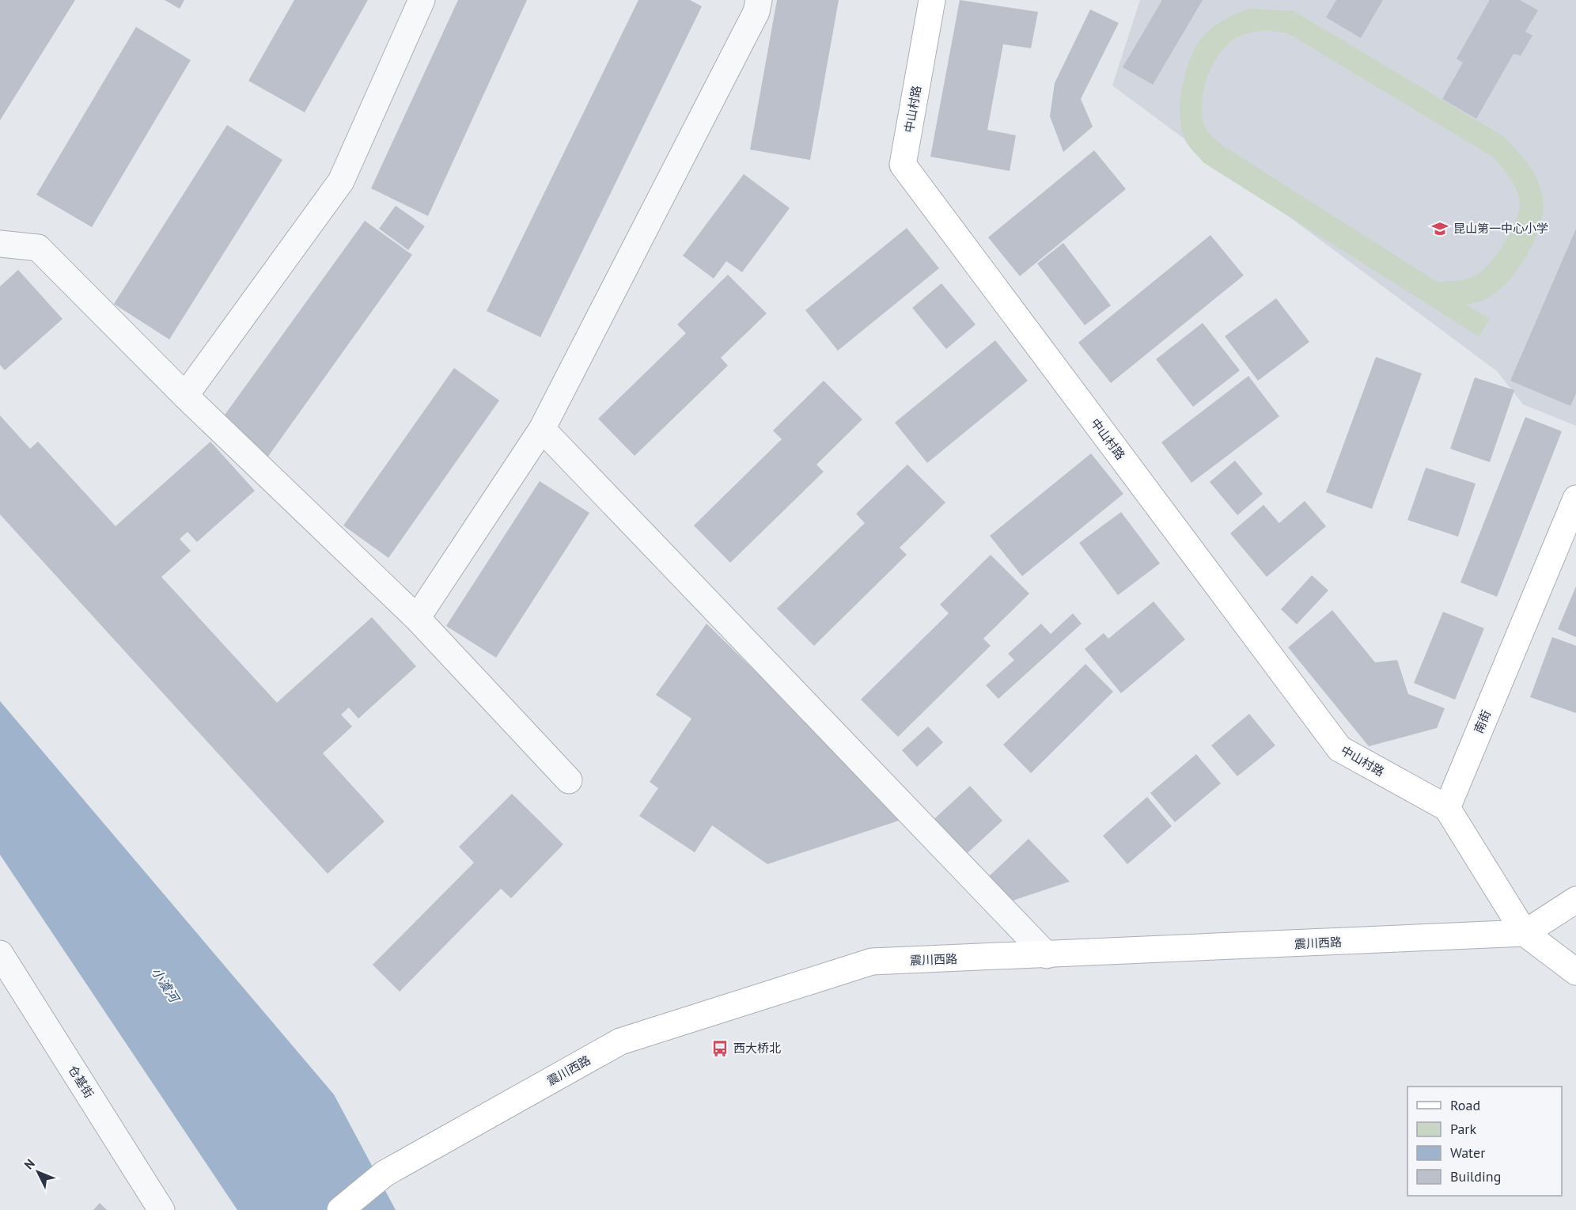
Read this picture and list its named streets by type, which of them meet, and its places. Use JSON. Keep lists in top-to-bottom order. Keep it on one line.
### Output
{"streets":{"street":["中山村路","南街","震川西路","仓基街"]},"crossings":[["中山村路","南街"]],"water":["小澞河"],"places":{"school or university":["昆山第一中心小学"],"bus stop":["西大桥北"]},"legend":["Road","Park","Water","Building"],"north":"top left"}
